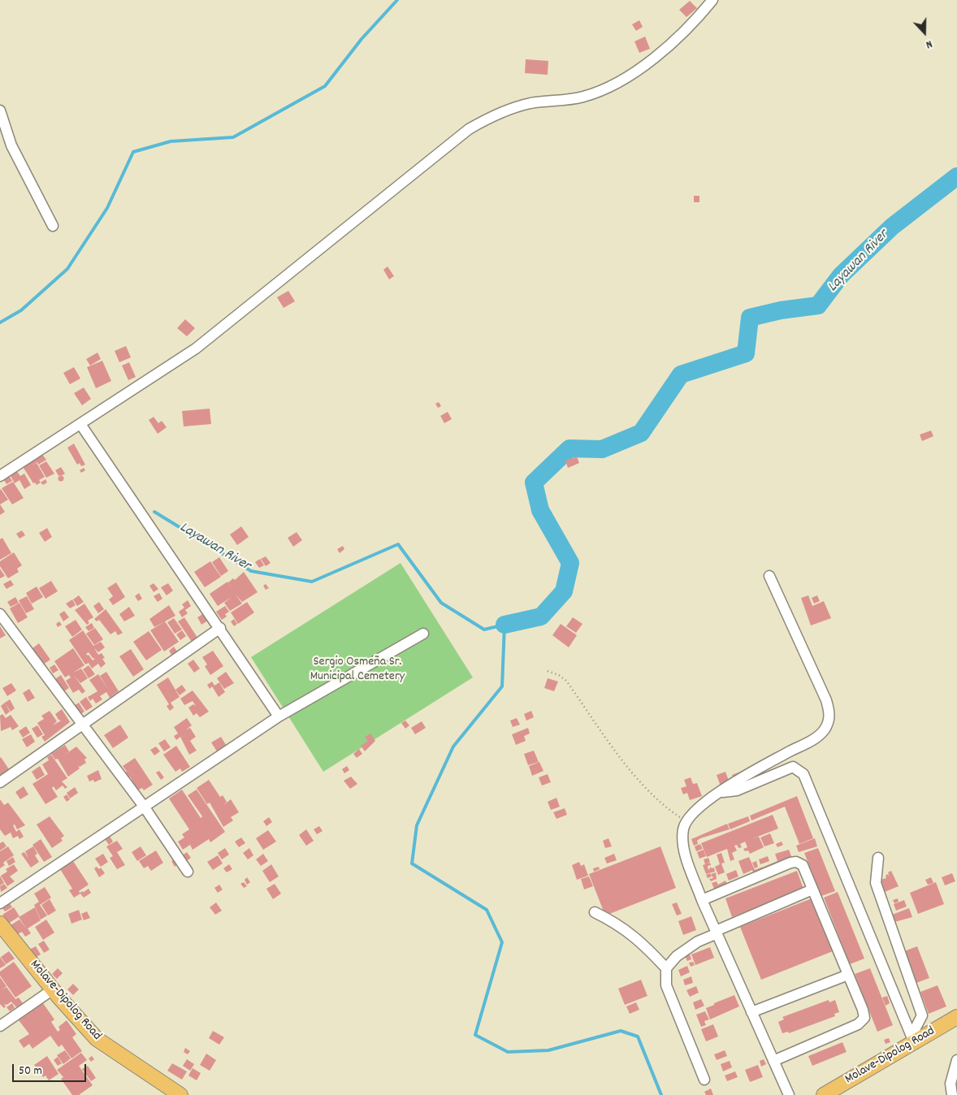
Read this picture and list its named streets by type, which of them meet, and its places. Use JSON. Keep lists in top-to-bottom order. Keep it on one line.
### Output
{"streets":{"highway":["Molave-Dipolog Road"]},"water":["Layawan River"],"parks":["Sergio Osmeña Sr. Municipal Cemetery"],"scale_bar":"50 m","north":"bottom"}
